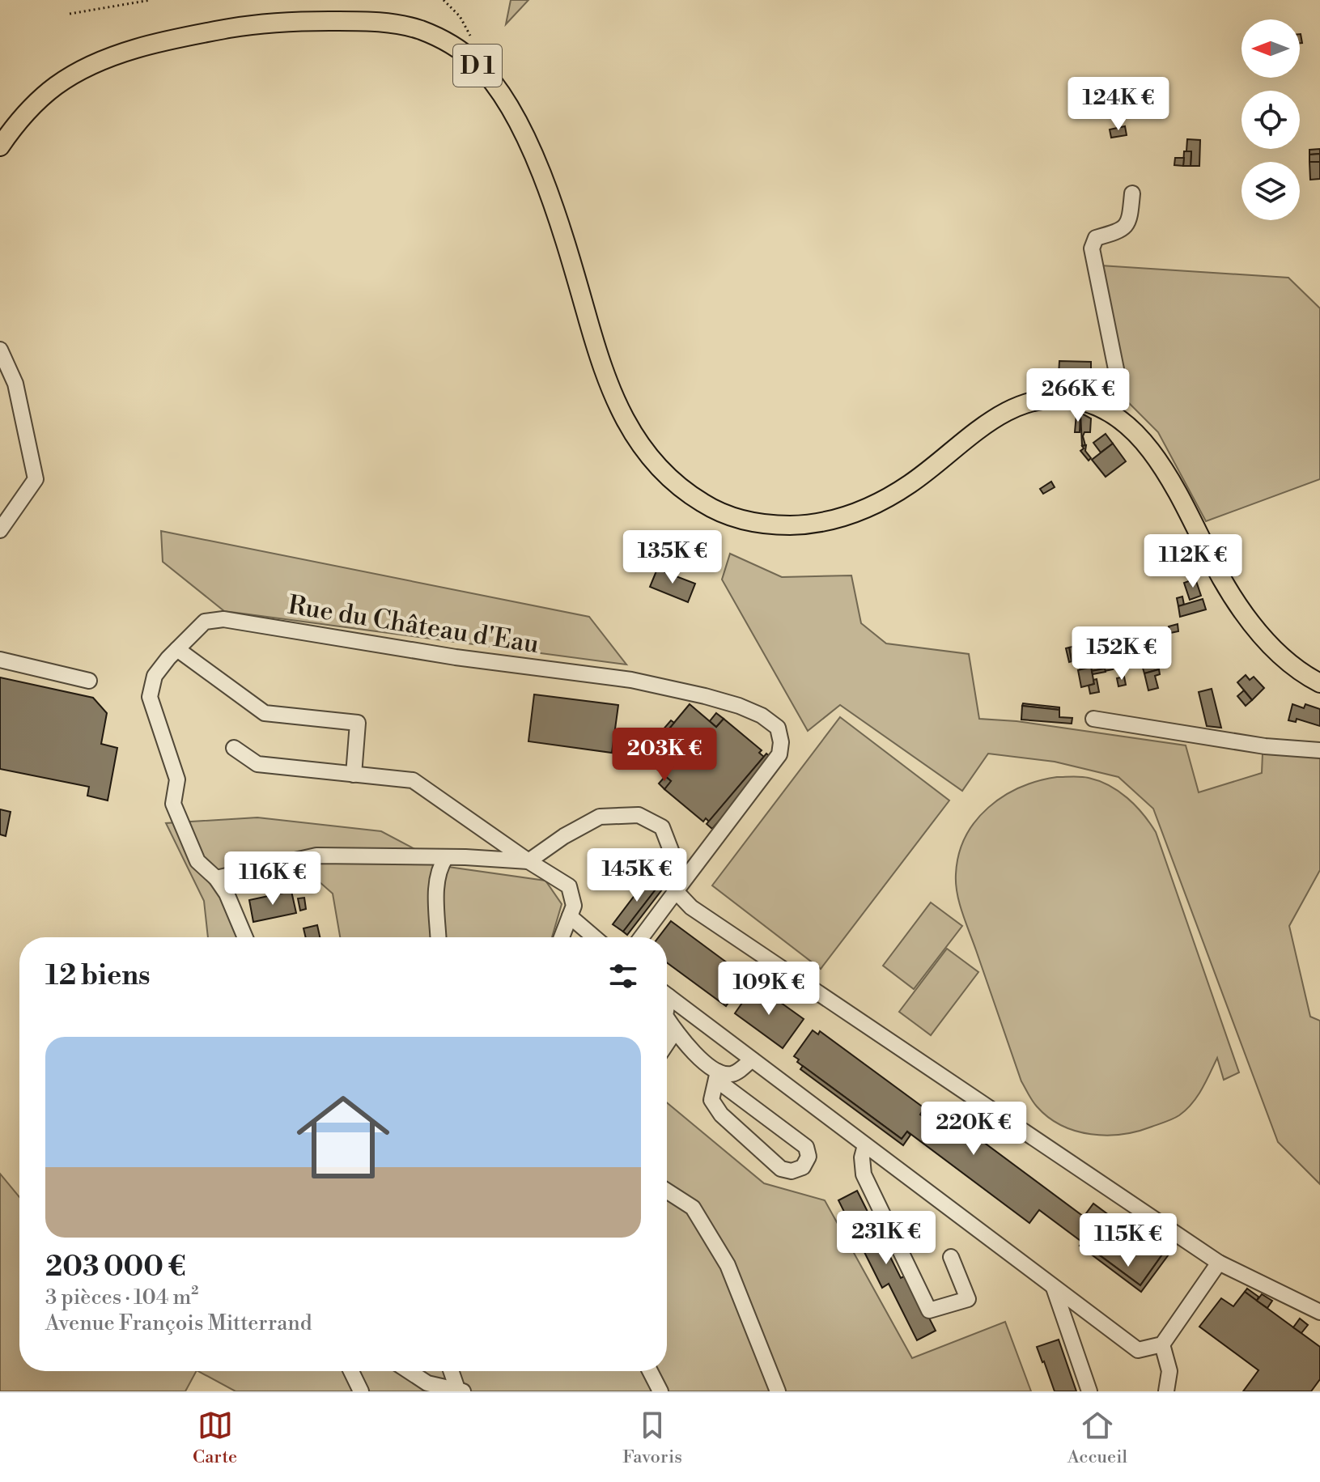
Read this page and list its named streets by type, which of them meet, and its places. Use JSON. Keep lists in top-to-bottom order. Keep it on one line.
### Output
{"streets":{"main road":["D 1"],"street":["Rue du Château d'Eau"]},"north":"left","page":{"price":["124K €","266K €","135K €","112K €","152K €","203K €","145K €","116K €","109K €","220K €","231K €","115K €"],"heading":"12 biens","list":[{"name":"203 000 €","note":"3 pièces · 104 m² · Avenue François Mitterrand"}],"tabs":["Carte","Favoris","Accueil"]}}
